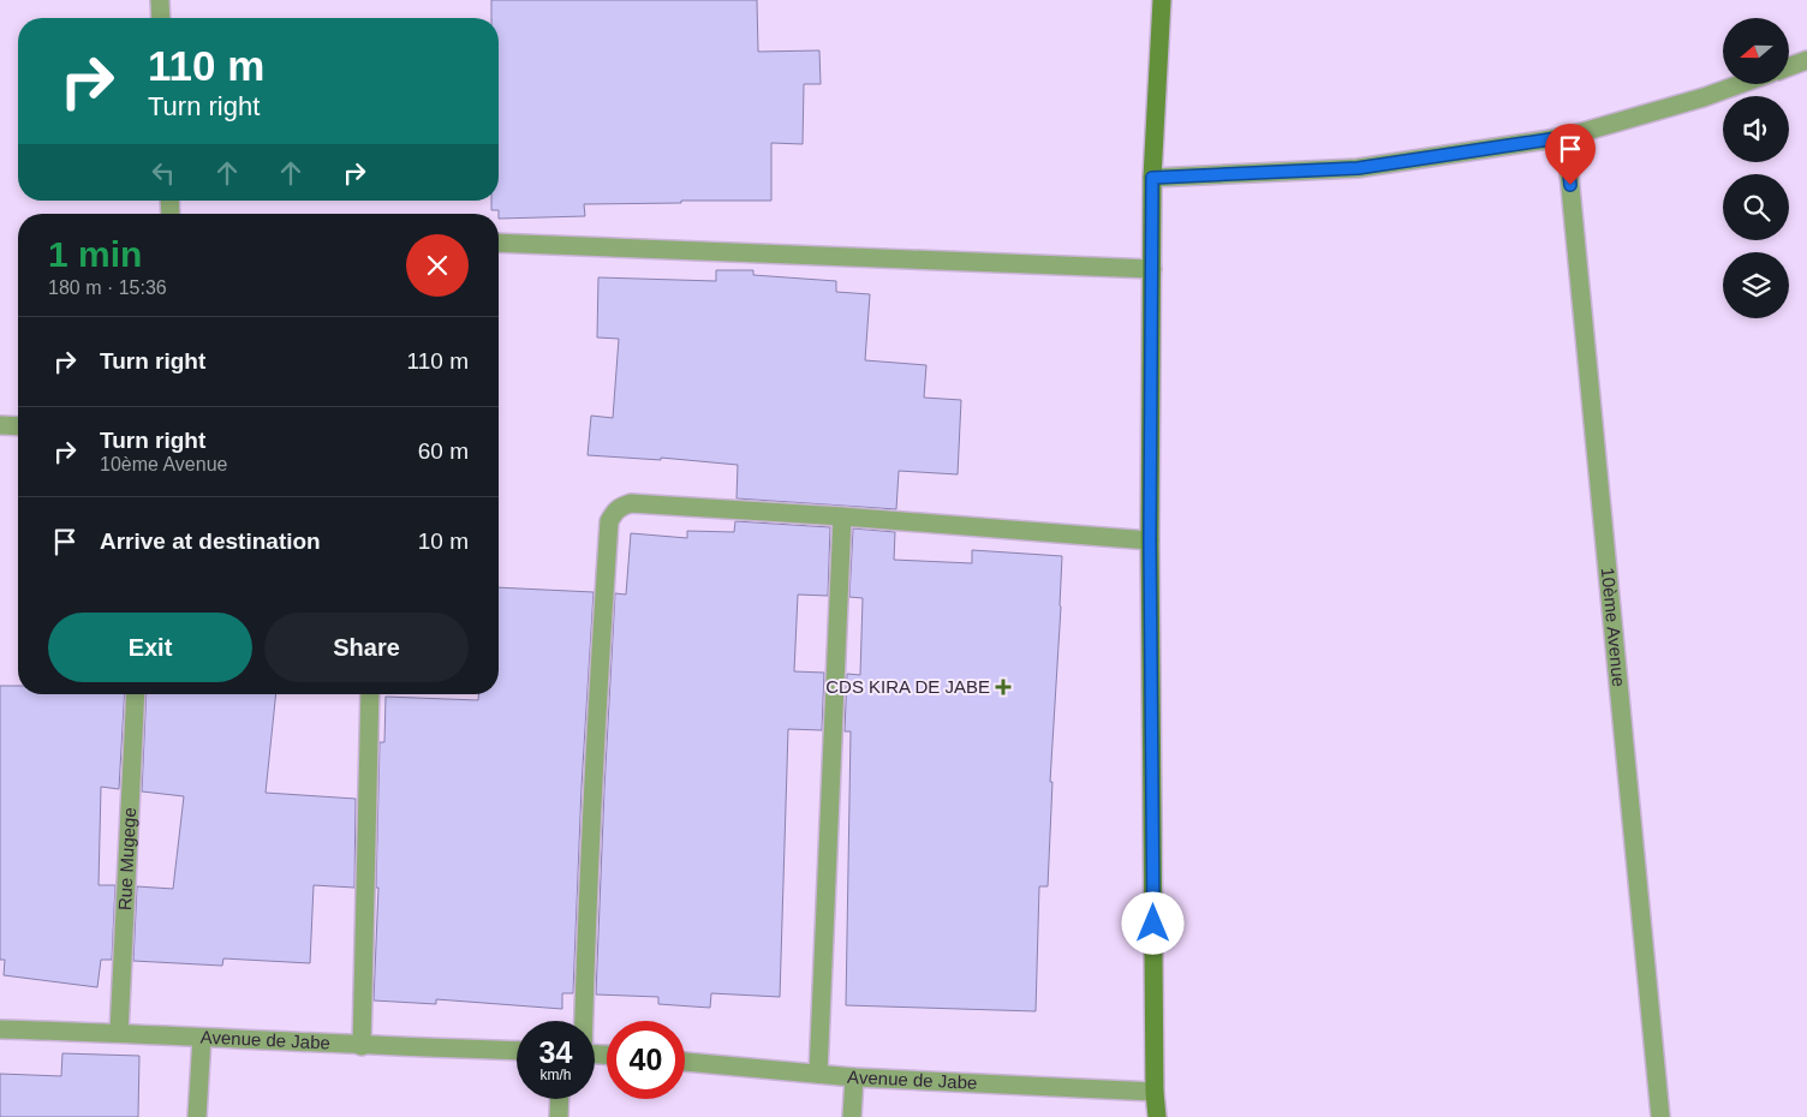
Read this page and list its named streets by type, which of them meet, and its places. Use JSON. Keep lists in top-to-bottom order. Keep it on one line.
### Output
{"streets":{"street":["10ème Avenue","Rue Mugege","Avenue de Jabe"]},"crossings":[["Rue Mugege","Avenue de Jabe"]],"places":{"health":["CDS KIRA DE JABE"]},"north":"left","page":{"turn":["110 m","Turn right"],"heading":["1 min","180 m · 15:36"],"list":[{"name":"Turn right","value":"110 m"},{"name":"Turn right","note":"10ème Avenue","value":"60 m"},{"name":"Arrive at destination","value":"10 m"}],"buttons":["Exit","Share"],"speed":"34 km/h","limit":"40"}}
